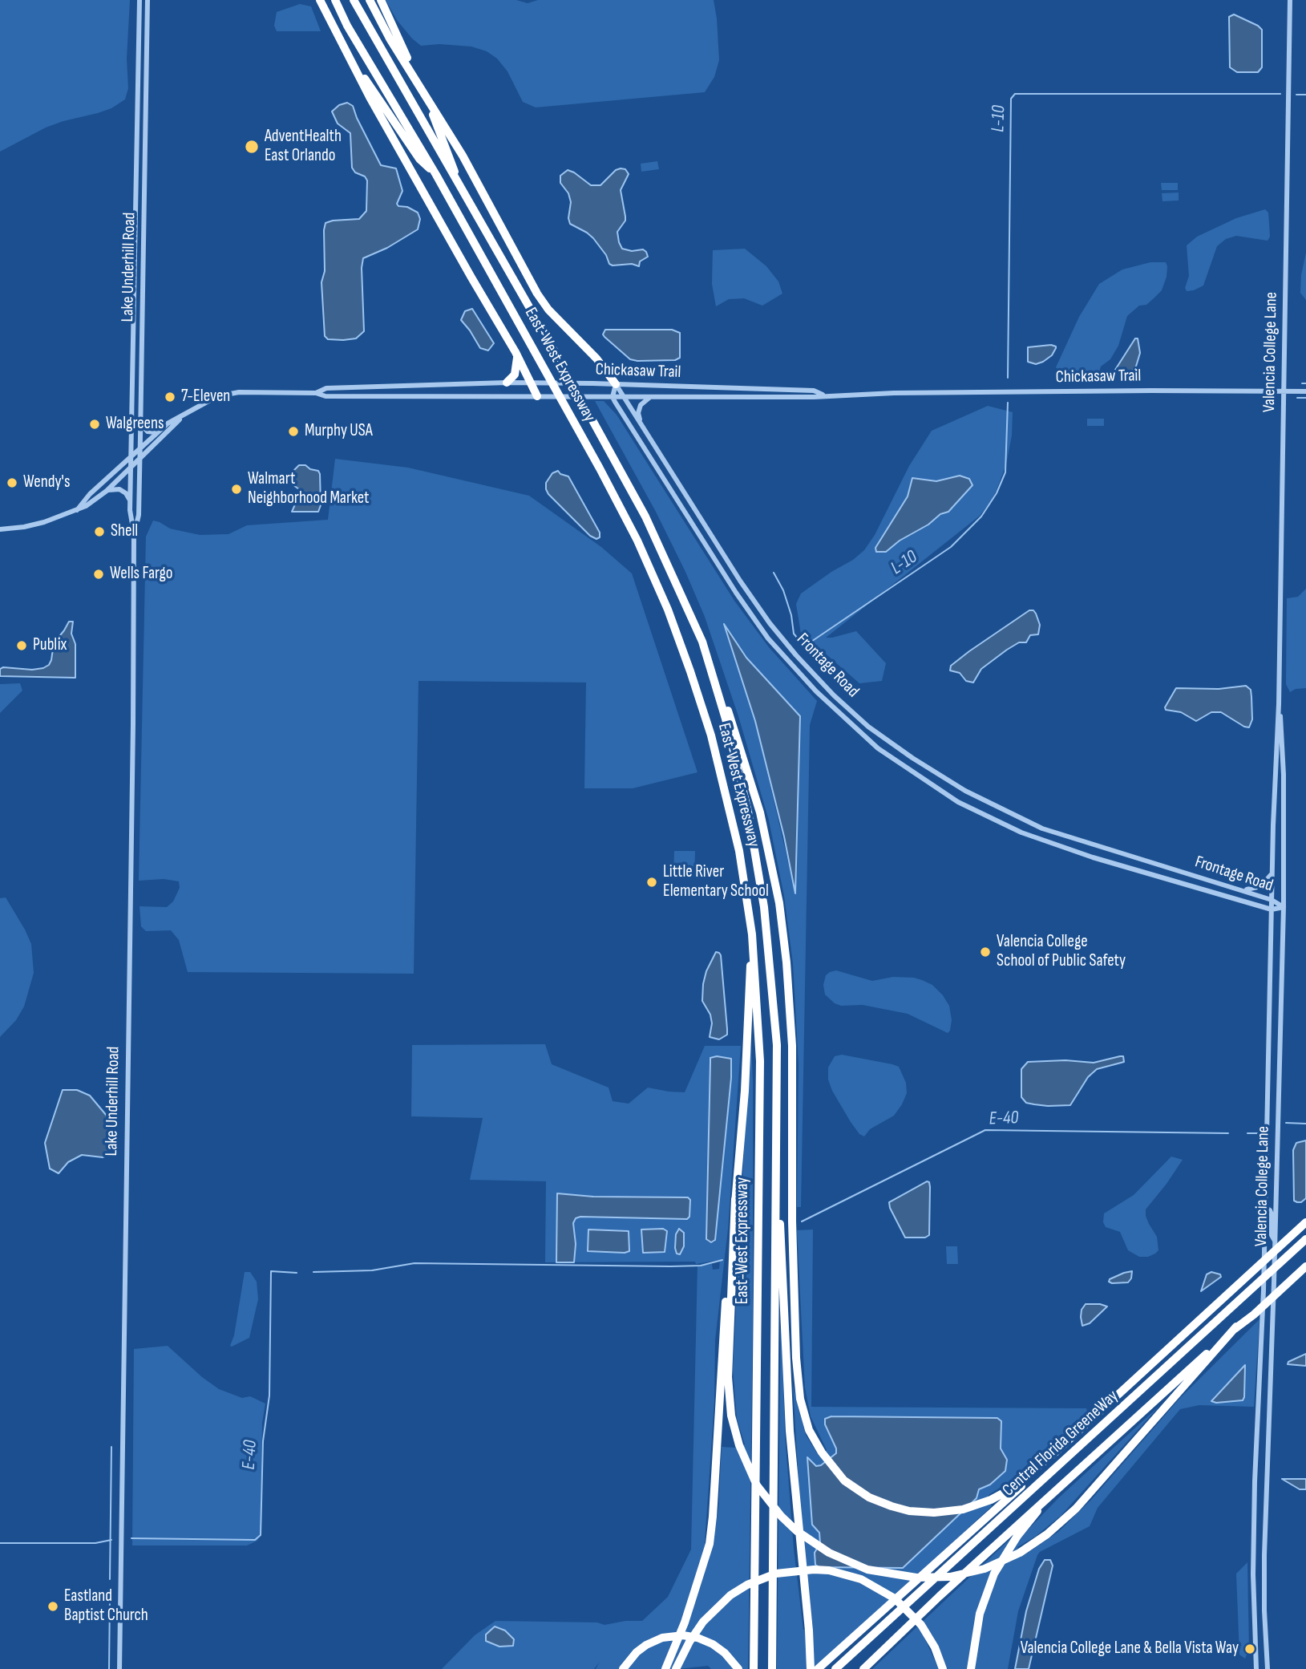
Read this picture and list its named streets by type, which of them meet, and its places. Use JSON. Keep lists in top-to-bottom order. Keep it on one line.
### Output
{"streets":{"highway":["East-West Expressway","Central Florida GreeneWay"],"street":["Lake Underhill Road","Valencia College Lane","Chickasaw Trail","Frontage Road"]},"crossings":[["Lake Underhill Road","Chickasaw Trail"],["Valencia College Lane","Chickasaw Trail"],["Valencia College Lane","Frontage Road"],["Chickasaw Trail","Frontage Road"]],"water":["L-10","E-40"],"places":["AdventHealth East Orlando","7-Eleven","Walgreens","Murphy USA","Wendy's","Walmart Neighborhood Market","Shell","Wells Fargo","Publix","Little River Elementary School","Valencia College School of Public Safety","Eastland Baptist Church","Valencia College Lane & Bella Vista Way"]}
